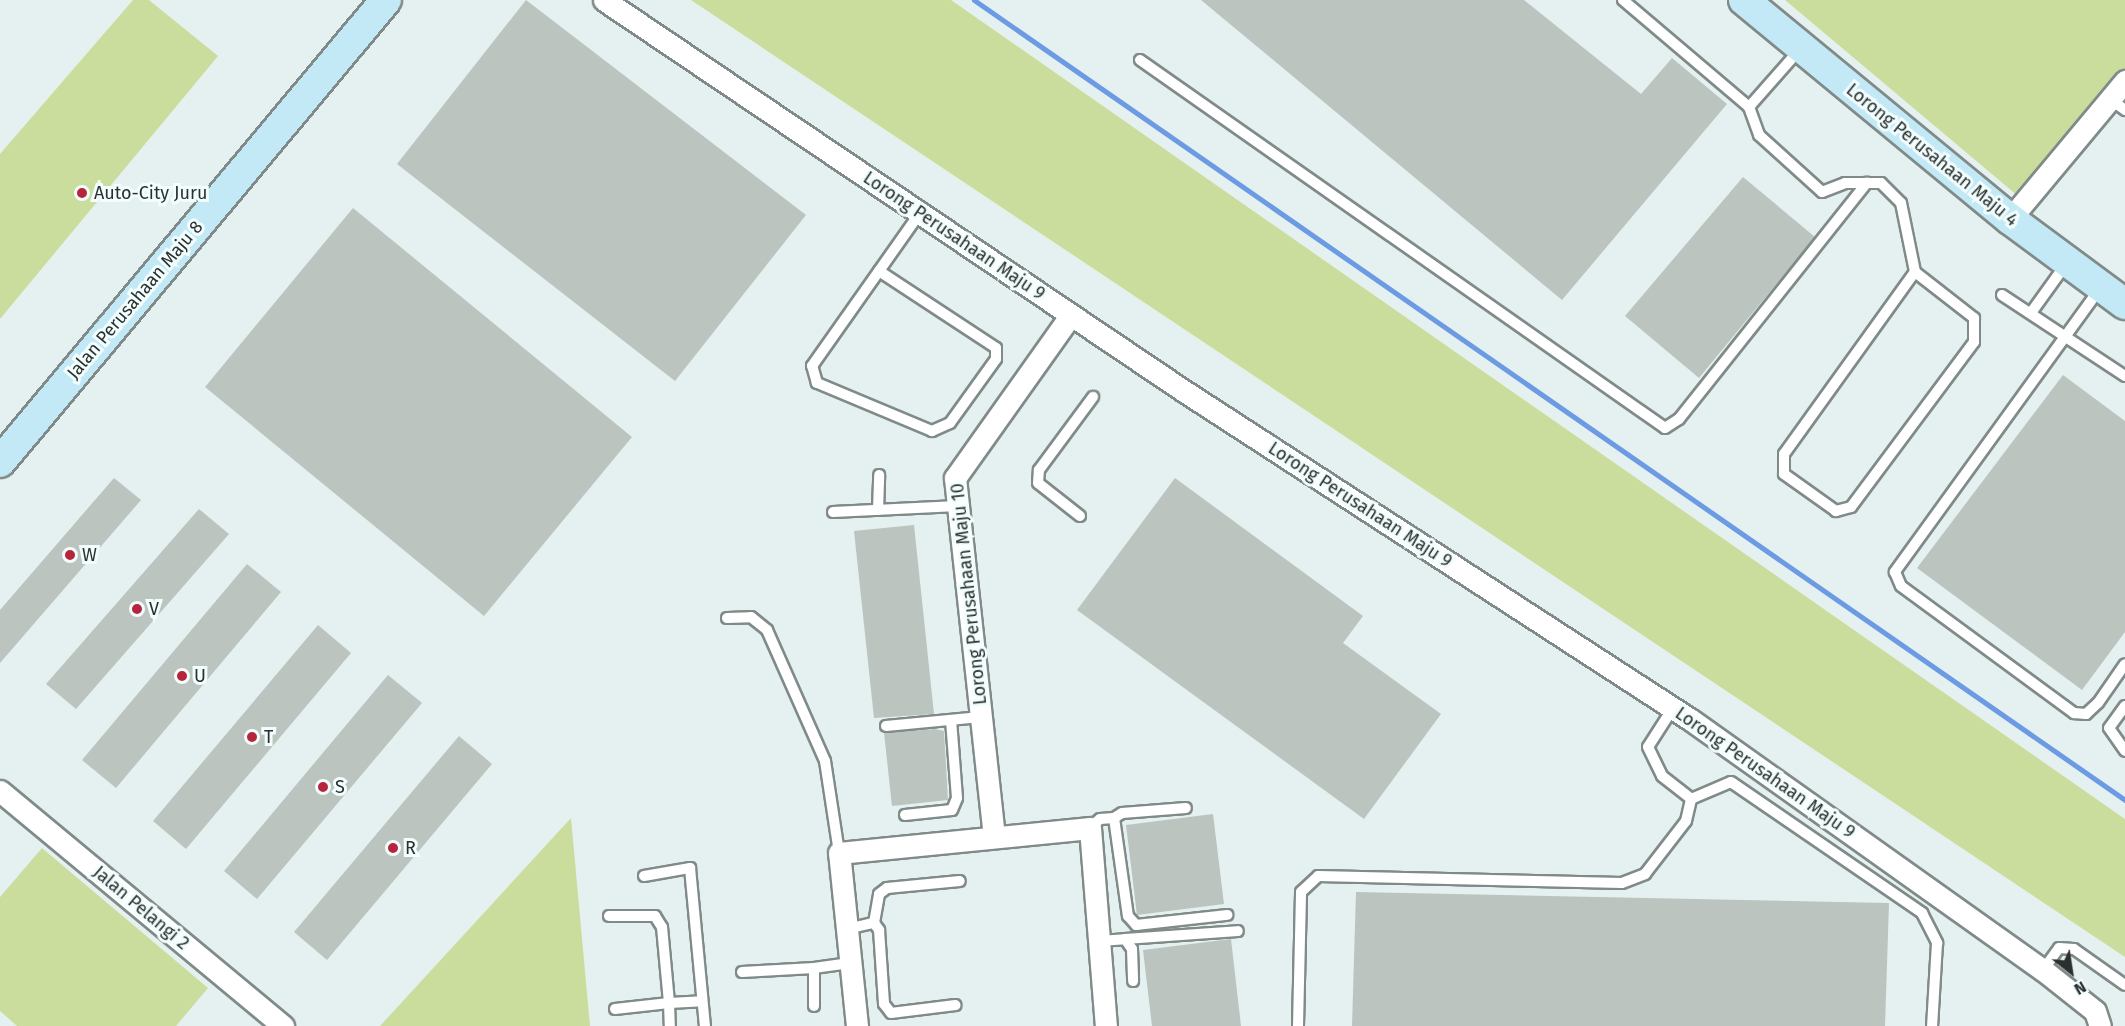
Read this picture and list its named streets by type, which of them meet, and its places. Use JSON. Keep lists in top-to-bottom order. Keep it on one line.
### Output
{"streets":{"street":["Lorong Perusahaan Maju 4","Lorong Perusahaan Maju 9","Jalan Perusahaan Maju 8","Lorong Perusahaan Maju 10","Jalan Pelangi 2"]},"crossings":[["Lorong Perusahaan Maju 9","Lorong Perusahaan Maju 10"]],"places":["Auto-City Juru","W","V","U","T","S","R"],"north":"bottom right"}
